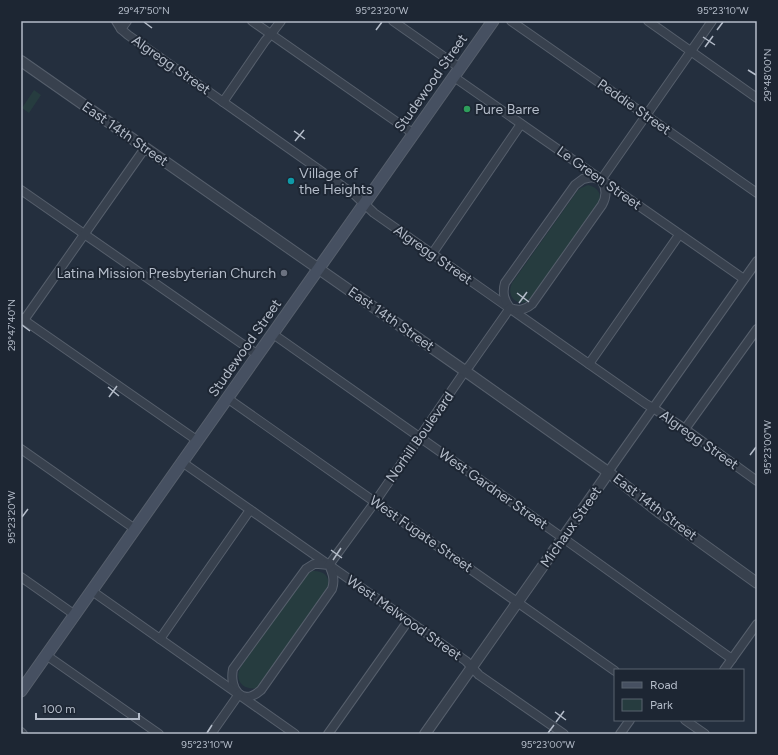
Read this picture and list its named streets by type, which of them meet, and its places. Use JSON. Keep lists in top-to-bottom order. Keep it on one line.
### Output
{"streets":{"main road":["Studewood Street"],"street":["Algregg Street","Peddie Street","East 14th Street","Le Green Street","Norhill Boulevard","West Gardner Street","Michaux Street","West Fugate Street","West Melwood Street"]},"crossings":[["Algregg Street","Studewood Street"],["Algregg Street","Norhill Boulevard"],["Algregg Street","Michaux Street"],["Studewood Street","East 14th Street"],["Studewood Street","Le Green Street"],["Studewood Street","West Gardner Street"],["Studewood Street","West Fugate Street"],["Studewood Street","West Melwood Street"],["East 14th Street","Norhill Boulevard"],["East 14th Street","Michaux Street"],["Le Green Street","Michaux Street"],["Norhill Boulevard","West Gardner Street"],["Norhill Boulevard","West Fugate Street"],["Norhill Boulevard","West Melwood Street"],["West Gardner Street","Michaux Street"],["Michaux Street","West Fugate Street"],["Michaux Street","West Melwood Street"]],"places":["Pure Barre","Village of the Heights","Latina Mission Presbyterian Church"],"legend":["Road","Park"],"scale_bar":"100 m","coordinates":["29°47'50\"N","95°23'20\"W","95°23'10\"W","29°48'00\"N","29°47'40\"N","95°23'00\"W"]}
